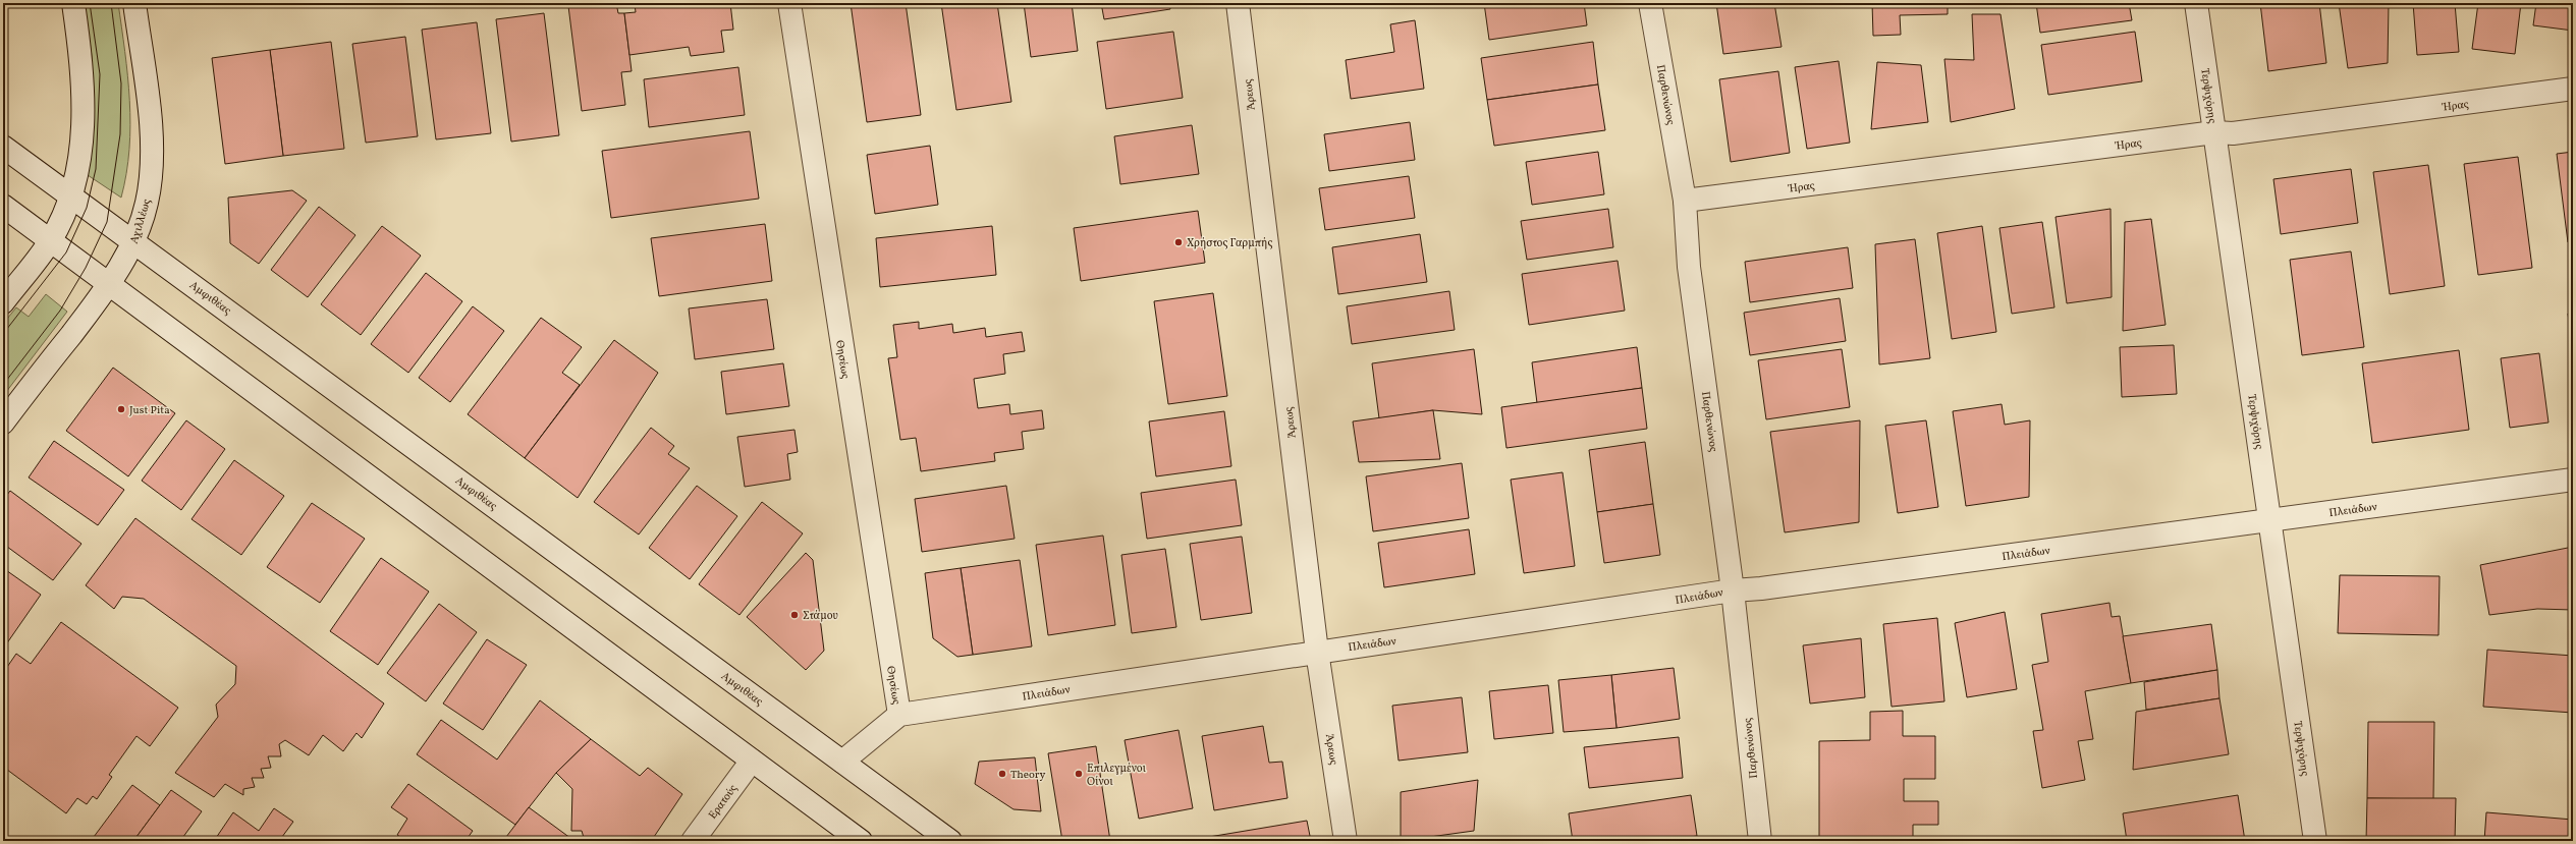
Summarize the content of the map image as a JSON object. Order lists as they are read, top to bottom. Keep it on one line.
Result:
{"streets":{"street":["Άρεως","Παρθενώνος","Τερψιχόρης","Ήρας","Αχιλλέως","Αμφιθέας","Θησέως","Πλειάδων","Ερατούς"]},"crossings":[["Άρεως","Πλειάδων"],["Παρθενώνος","Ήρας"],["Παρθενώνος","Πλειάδων"],["Τερψιχόρης","Ήρας"],["Τερψιχόρης","Πλειάδων"],["Αχιλλέως","Αμφιθέας"],["Θησέως","Πλειάδων"]],"places":["Χρήστος Γαρμπής","Just Pita","Στάμου","Theory","Επιλεγμένοι Οίνοι"]}
